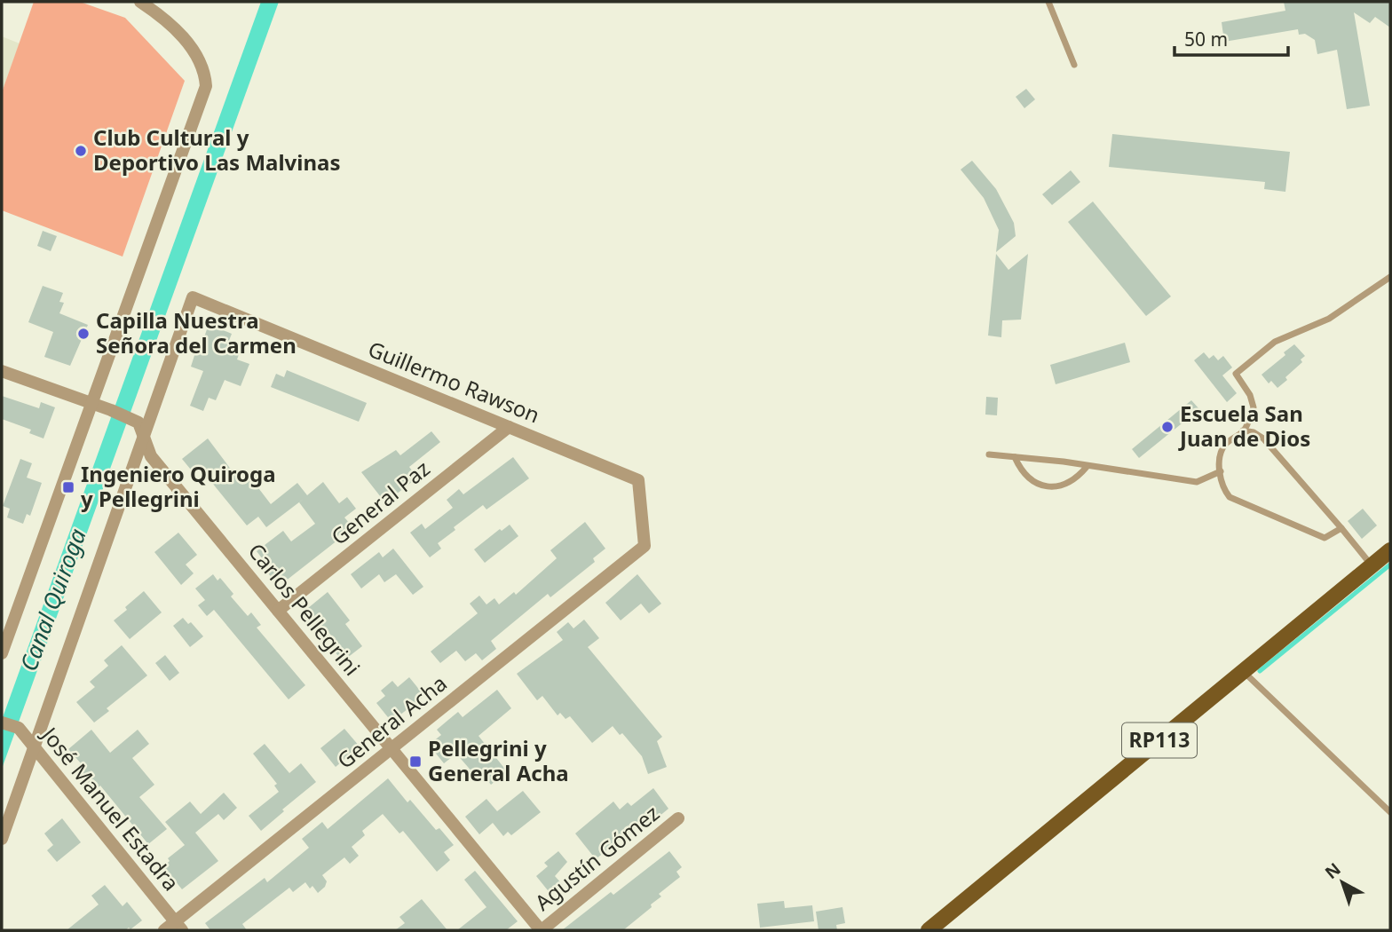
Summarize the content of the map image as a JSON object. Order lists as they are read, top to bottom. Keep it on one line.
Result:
{"streets":{"main road":["RP113"],"street":["Guillermo Rawson","General Paz","Carlos Pellegrini","General Acha","José Manuel Estadra","Agustín Gómez"]},"crossings":[["Guillermo Rawson","General Paz"],["Guillermo Rawson","Carlos Pellegrini"],["Guillermo Rawson","General Acha"],["General Paz","Carlos Pellegrini"],["Carlos Pellegrini","General Acha"],["Carlos Pellegrini","Agustín Gómez"],["General Acha","José Manuel Estadra"]],"water":["Canal Quiroga"],"places":{"other":["Club Cultural y Deportivo Las Malvinas","Capilla Nuestra Señora del Carmen","Escuela San Juan de Dios"],"transit":["Ingeniero Quiroga y Pellegrini","Pellegrini y General Acha"]},"scale_bar":"50 m","north":"top left"}
